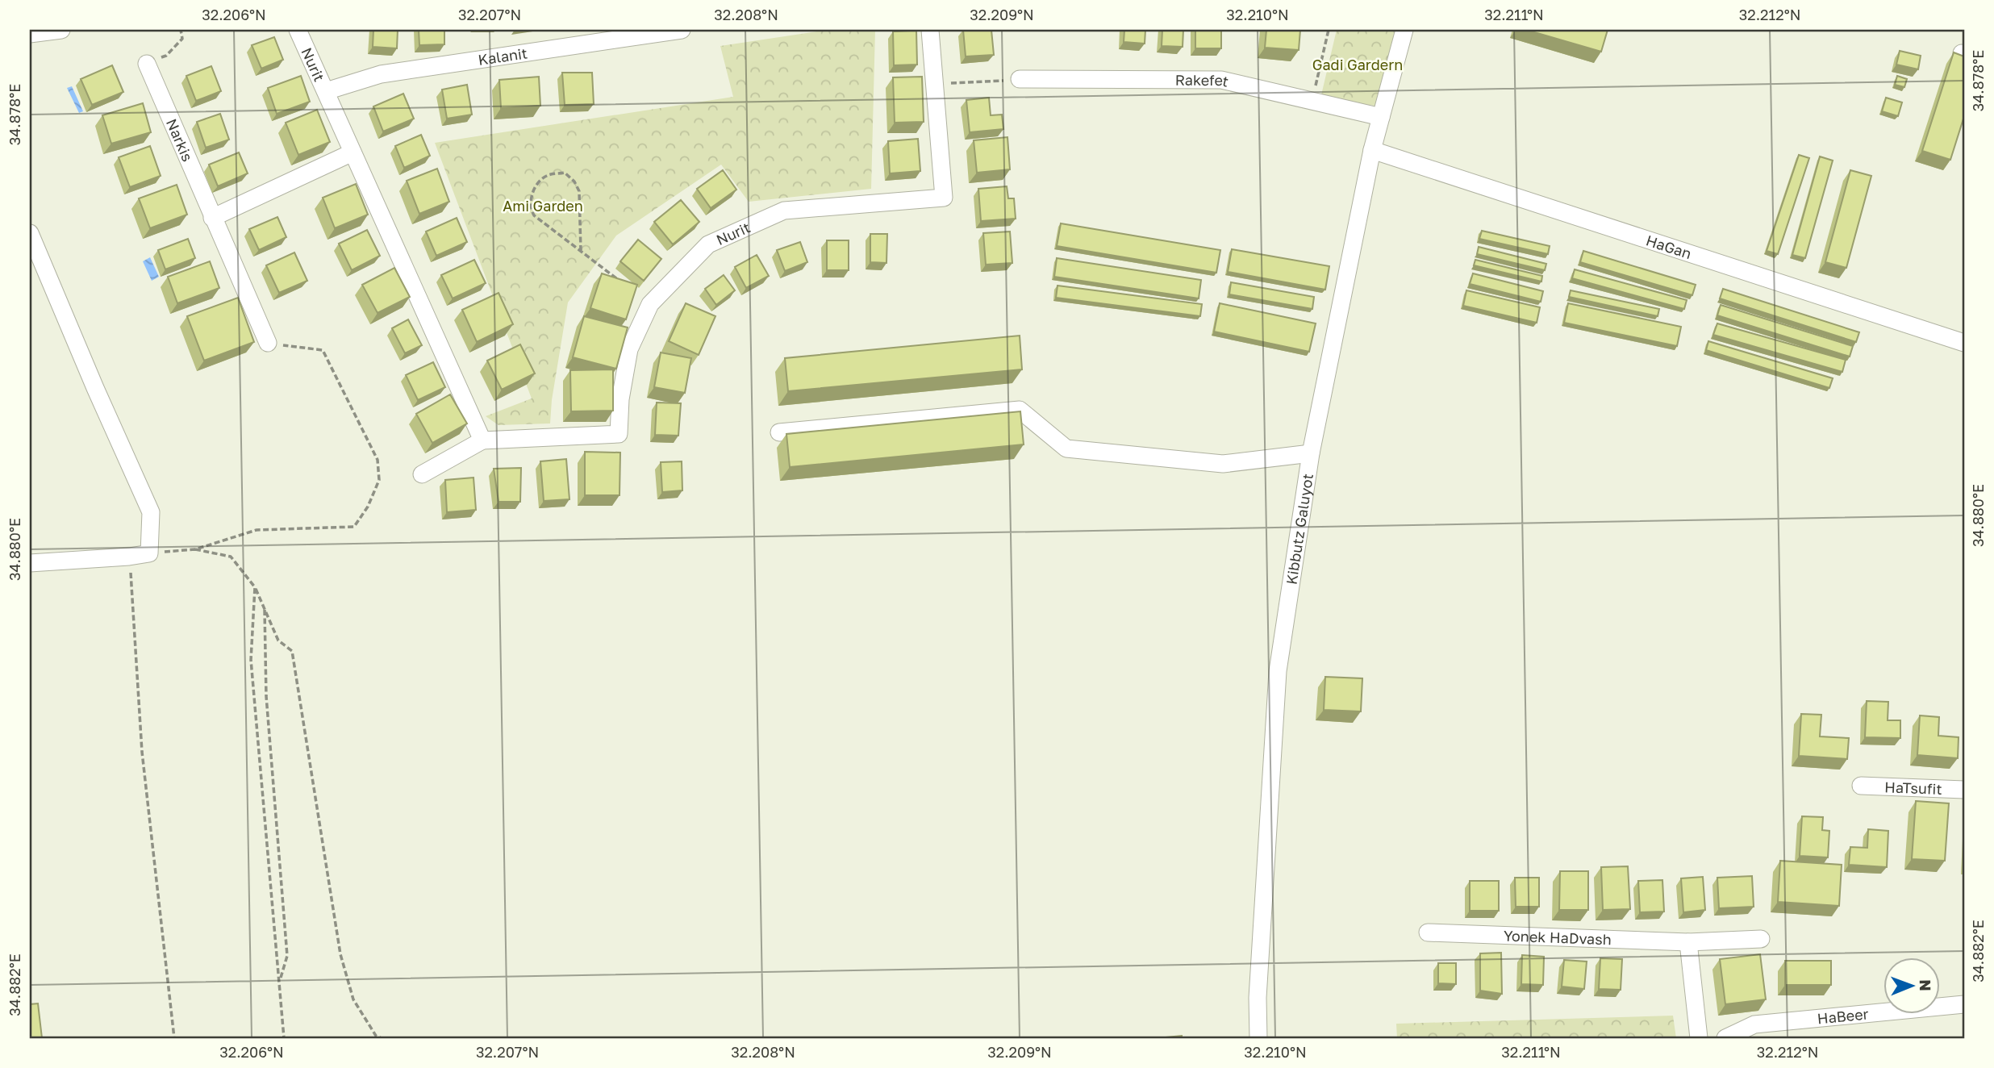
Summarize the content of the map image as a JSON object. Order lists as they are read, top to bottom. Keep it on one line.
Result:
{"streets":{"street":["Kalanit","Nurit","Rakefet","Narkis","HaGan","Kibbutz Galuyot","HaTsufit","Yonek HaDvash","HaBeer"]},"crossings":[["Kalanit","Nurit"],["Rakefet","Kibbutz Galuyot"],["HaGan","Kibbutz Galuyot"]],"parks":["Gadi Gardern","Ami Garden"],"north":"right","coordinates":["32.206°N","32.207°N","32.208°N","32.209°N","32.210°N","32.211°N","32.212°N","34.878°E","34.880°E","34.882°E"]}
